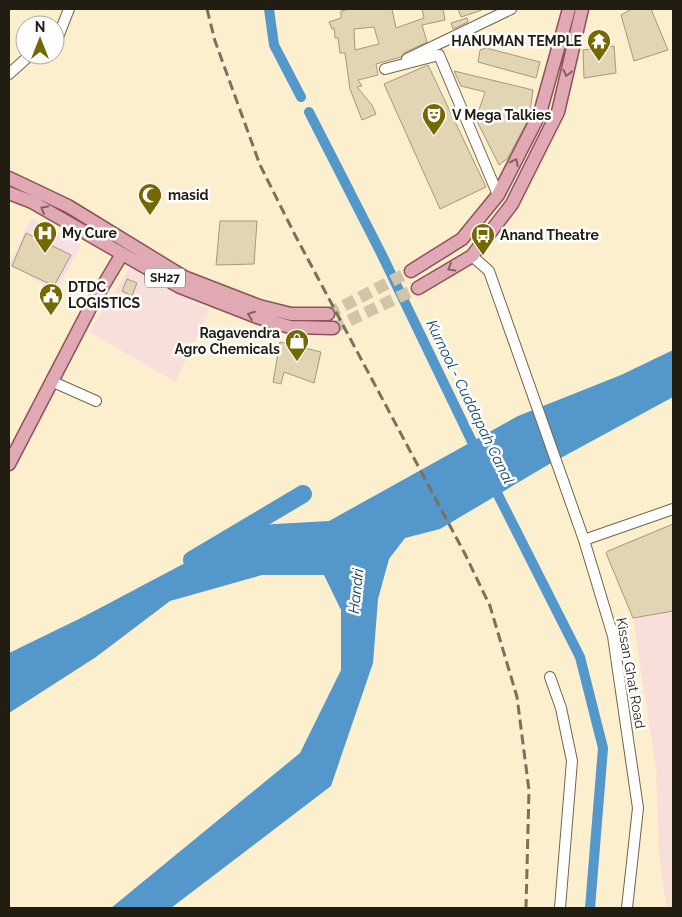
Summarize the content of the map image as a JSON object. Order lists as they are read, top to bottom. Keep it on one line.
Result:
{"streets":{"main road":["SH27"],"street":["Kissan Ghat Road"]},"water":["Kurnool - Cuddapah Canal","Handri"],"places":{"temple":["HANUMAN TEMPLE"],"theatre":["V Mega Talkies"],"mosque":["masid"],"hospital":["My Cure"],"bus stop":["Anand Theatre"],"public building":["DTDC LOGISTICS"],"shop":["Ragavendra Agro Chemicals"]},"north":"top"}
